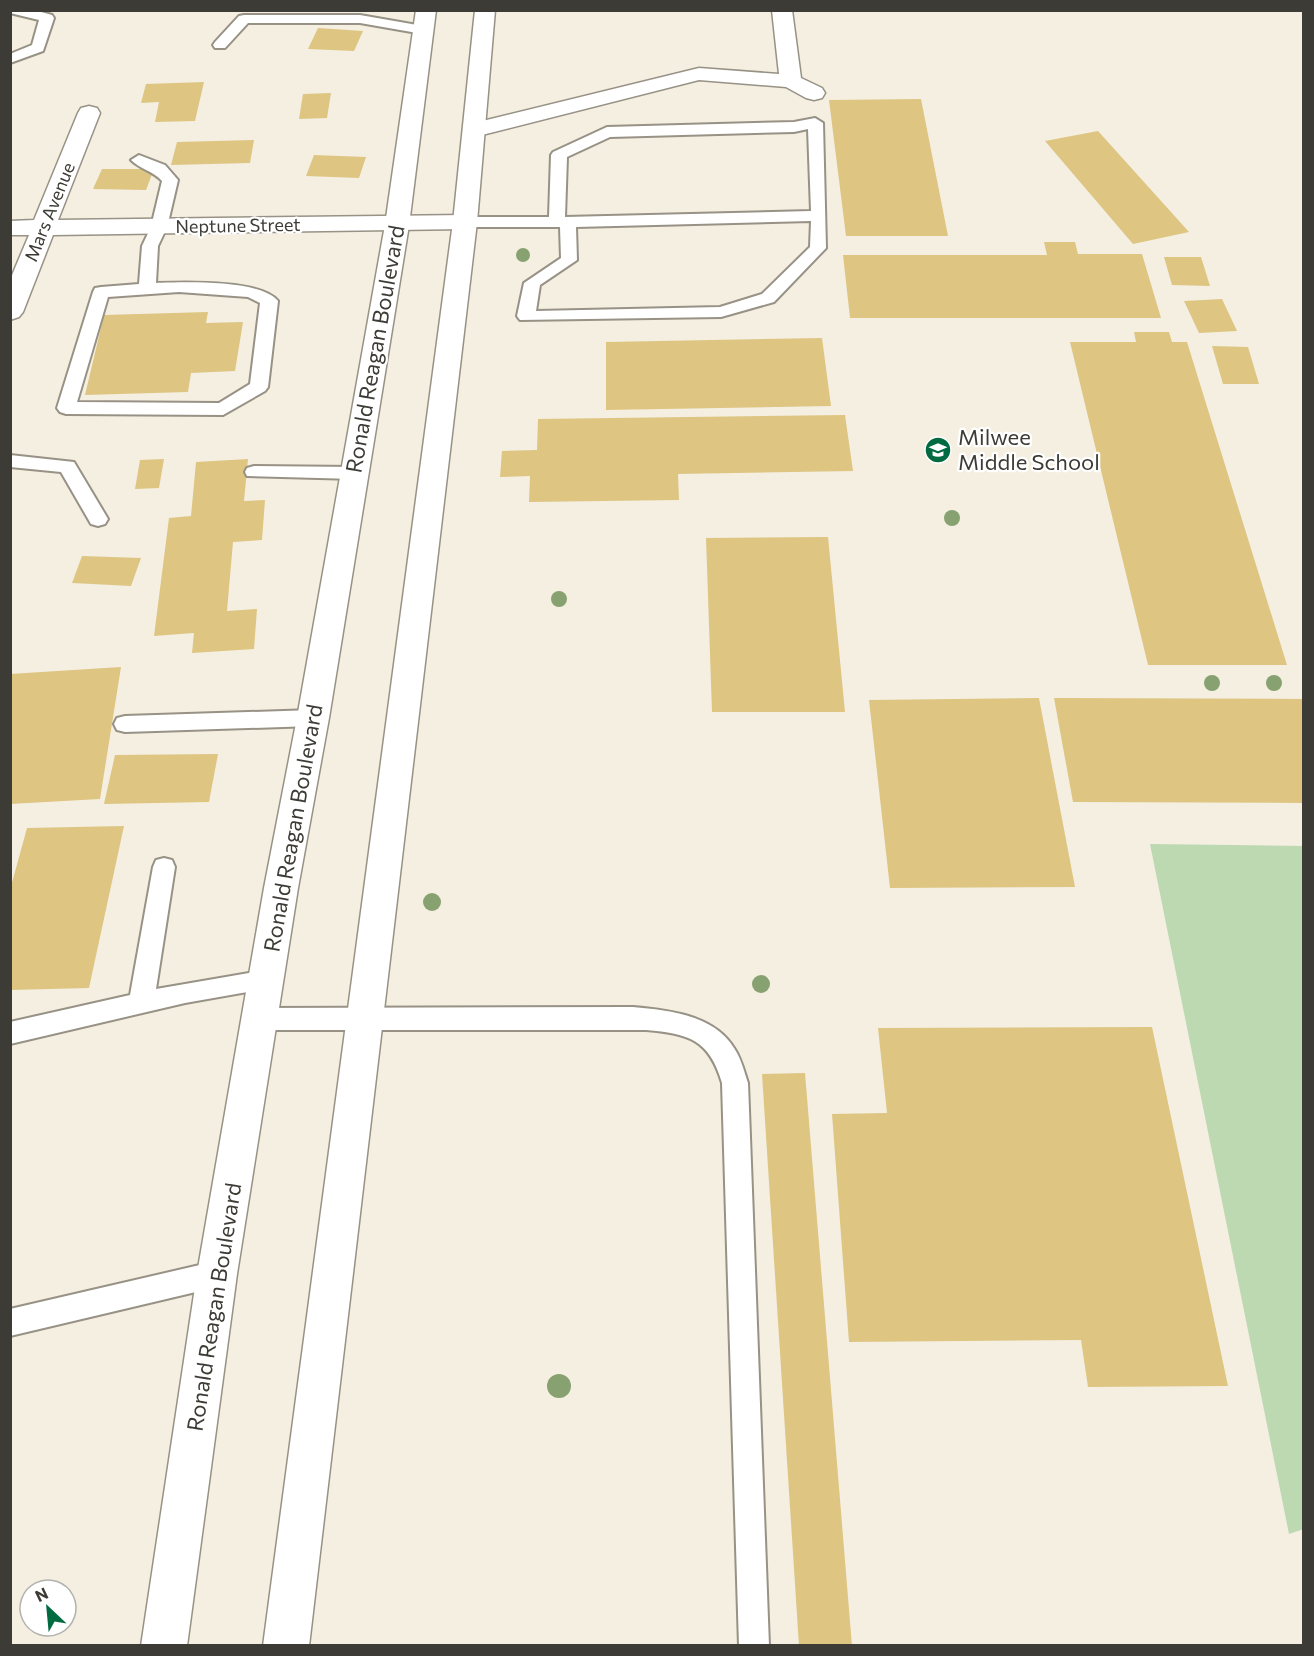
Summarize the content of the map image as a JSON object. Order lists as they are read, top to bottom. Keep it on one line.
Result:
{"streets":{"main road":["Mars Avenue","Neptune Street","Ronald Reagan Boulevard"]},"crossings":[["Mars Avenue","Neptune Street"],["Neptune Street","Ronald Reagan Boulevard"]],"places":{"school or university":["Milwee Middle School"]},"north":"top left"}
